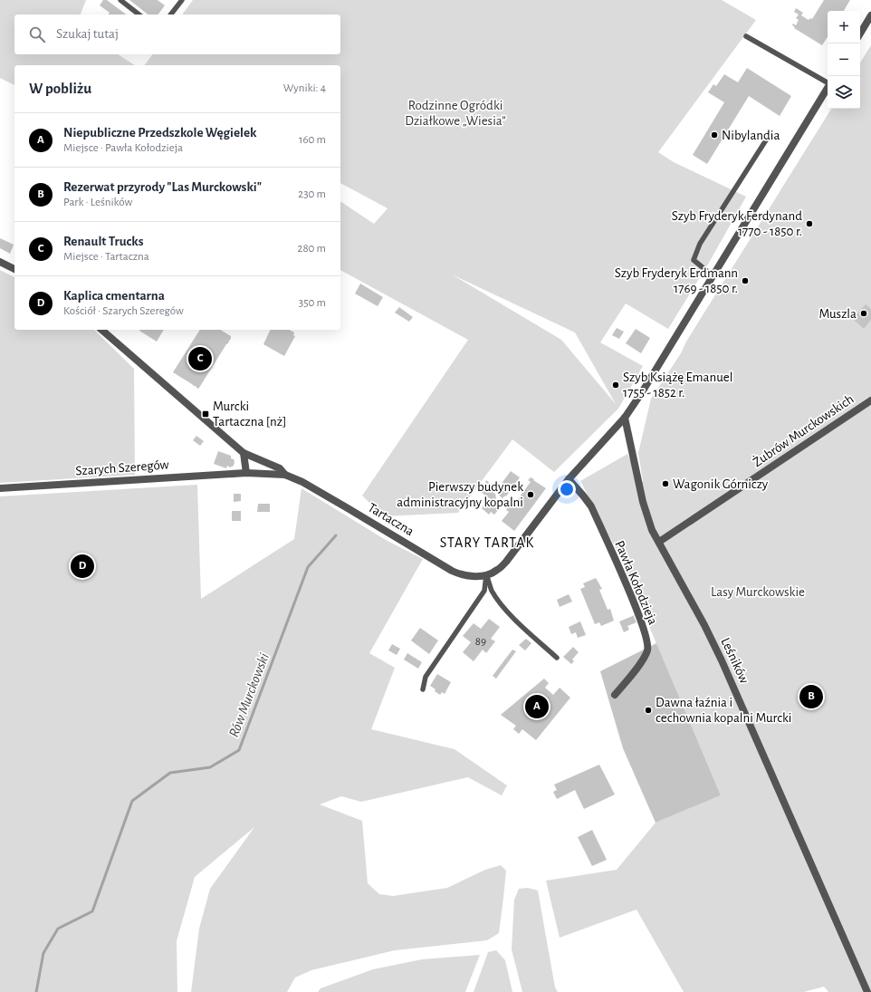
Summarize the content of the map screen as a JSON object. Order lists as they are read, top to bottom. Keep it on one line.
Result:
{"streets":{"street":["Żubrów Murckowskich","Szarych Szeregów","Tartaczna","Pawła Kołodzieja","Leśników"]},"crossings":[["Żubrów Murckowskich","Leśników"],["Szarych Szeregów","Tartaczna"]],"districts":["STARY TARTAK"],"water":["Rów Murckowski"],"parks":["Rodzinne Ogródki Działkowe „Wiesia”","Lasy Murckowskie"],"places":{"other":["Nibylandia","Szyb Fryderyk Ferdynand 1770 - 1850 r.","Szyb Fryderyk Erdmann 1769 - 1850 r.","Muszla","Szyb Książę Emanuel 1755 - 1852 r.","Wagonik Górniczy","Pierwszy budynek administracyjny kopalni","Dawna łaźnia i cechownia kopalni Murcki"],"transit":["Murcki Tartaczna [nż]"]},"house_numbers":["89"],"page":{"map_buttons":["+","−"],"search":"Szukaj tutaj","heading":["W pobliżu","Wyniki: 4"],"list":[{"mark":"A","name":"Niepubliczne Przedszkole Węgielek","note":"Miejsce · Pawła Kołodzieja","value":"160 m"},{"mark":"B","name":"Rezerwat przyrody \"Las Murckowski\"","note":"Park · Leśników","value":"230 m"},{"mark":"C","name":"Renault Trucks","note":"Miejsce · Tartaczna","value":"280 m"},{"mark":"D","name":"Kaplica cmentarna","note":"Kościół · Szarych Szeregów","value":"350 m"}],"pins":["C","D","B","A"]}}
